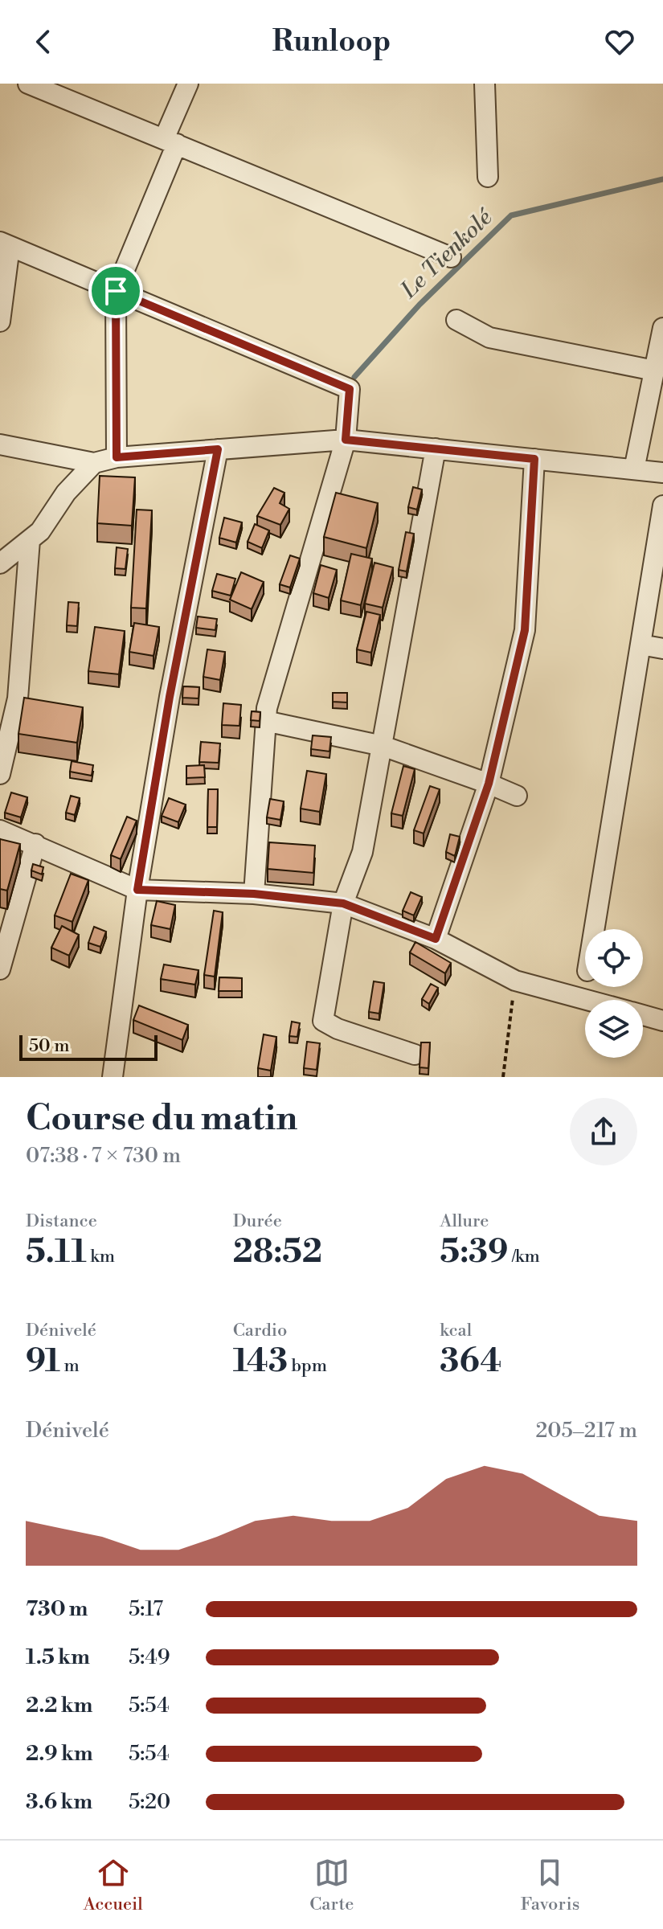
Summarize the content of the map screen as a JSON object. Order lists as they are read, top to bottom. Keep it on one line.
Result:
{"water":["Le Tienkolé"],"scale_bar":"50 m","page":{"header":"Runloop","scale":"50 m","heading":["Course du matin","07:38 · 7 × 730 m"],"stats":[["Distance","5.11 km"],["Durée","28:52"],["Allure","5:39 /km"],["Dénivelé","91 m"],["Cardio","143 bpm"],["kcal","364"]],"chart":["Dénivelé","205–217 m"],"list":[{"name":"730 m","note":"5:17"},{"name":"1.5 km","note":"5:49"},{"name":"2.2 km","note":"5:54"},{"name":"2.9 km","note":"5:54"},{"name":"3.6 km","note":"5:20"}],"tabs":["Accueil","Carte","Favoris"]}}
